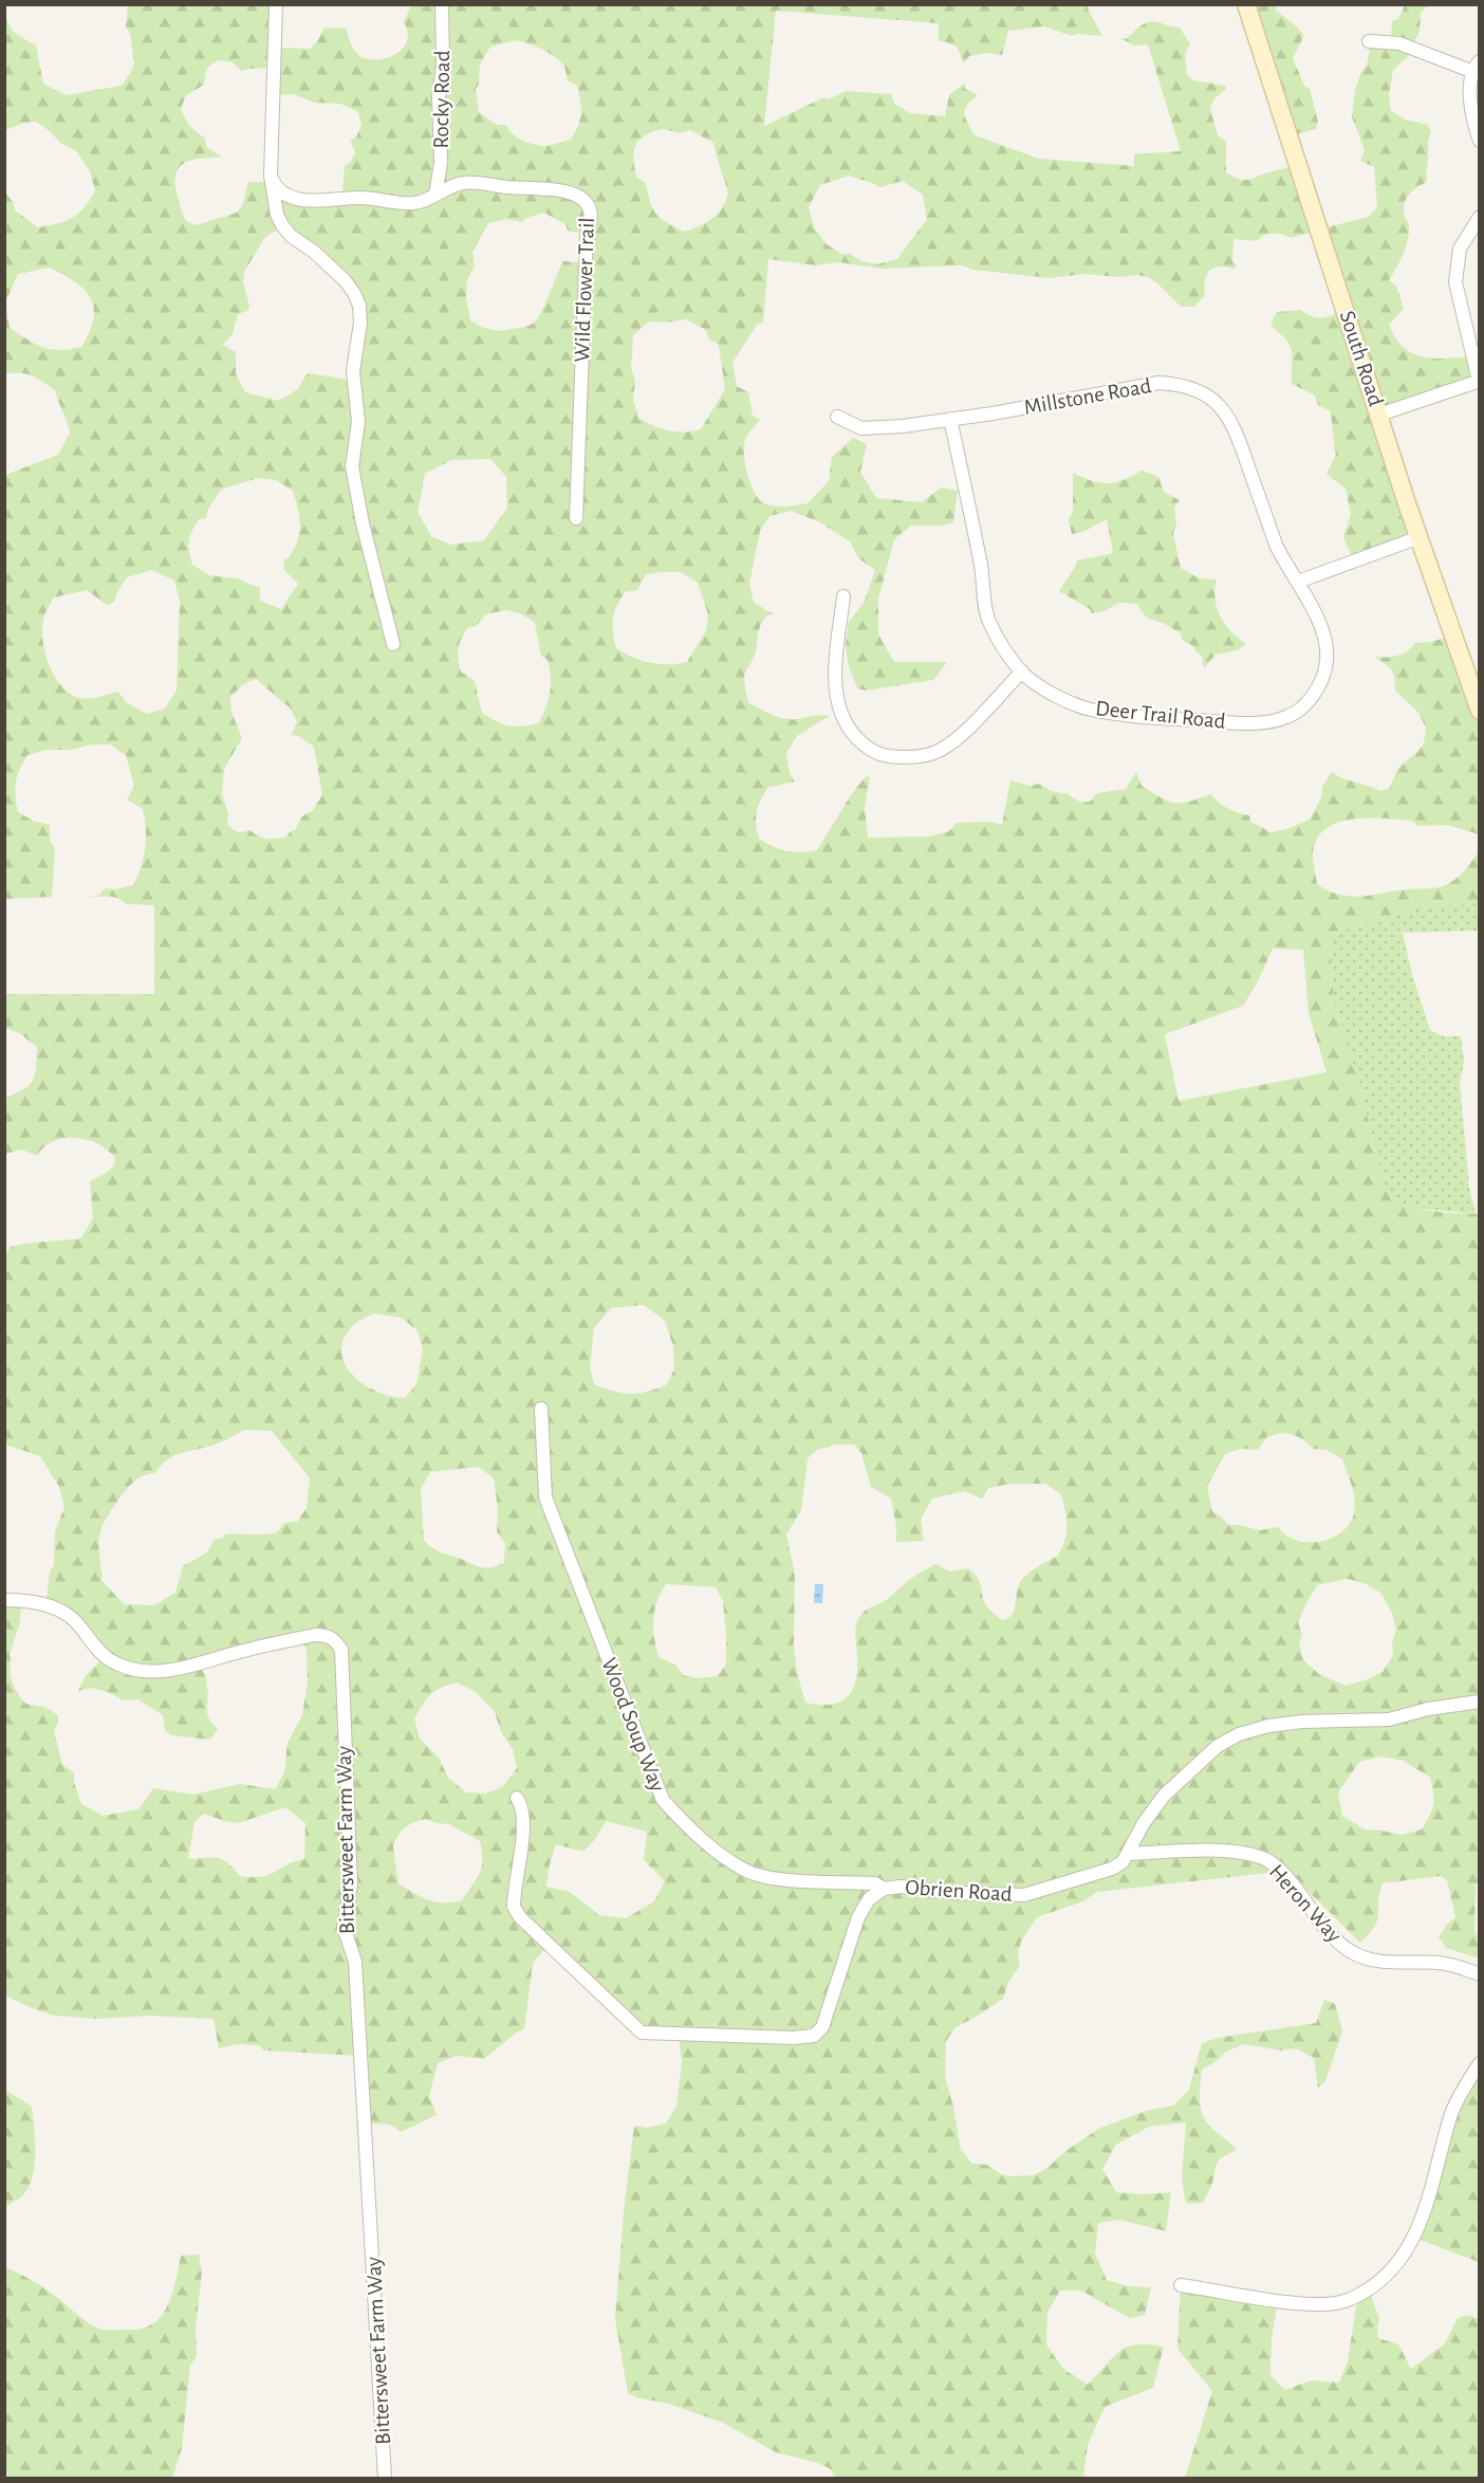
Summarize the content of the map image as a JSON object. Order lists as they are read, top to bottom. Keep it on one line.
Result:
{"streets":{"street":["Rocky Road","Wild Flower Trail","South Road","Millstone Road","Deer Trail Road","Wood Soup Way","Bittersweet Farm Way","Obrien Road","Heron Way"]},"crossings":[["Rocky Road","Wild Flower Trail"],["Millstone Road","Deer Trail Road"],["Wood Soup Way","Obrien Road"],["Obrien Road","Heron Way"]]}
